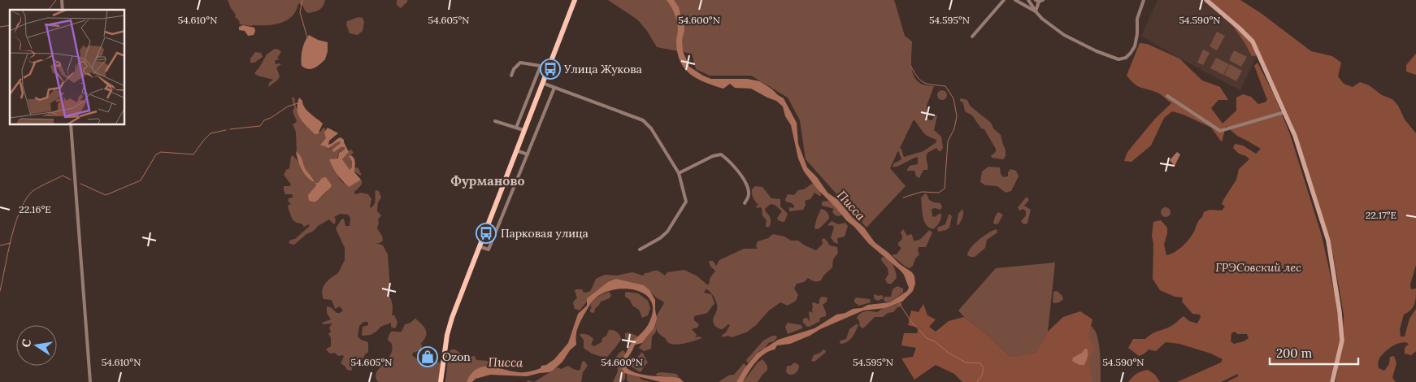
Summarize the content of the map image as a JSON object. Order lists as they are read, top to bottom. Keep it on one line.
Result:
{"districts":["Фурманово"],"water":["Писса"],"parks":["ГРЭСовский лес"],"places":{"bus stop":["Улица Жукова","Парковая улица"],"shop":["Ozon"]},"scale_bar":"200 m","north":"left","coordinates":["54.610°N","54.605°N","54.600°N","54.595°N","54.590°N","22.16°E","22.17°E"]}
